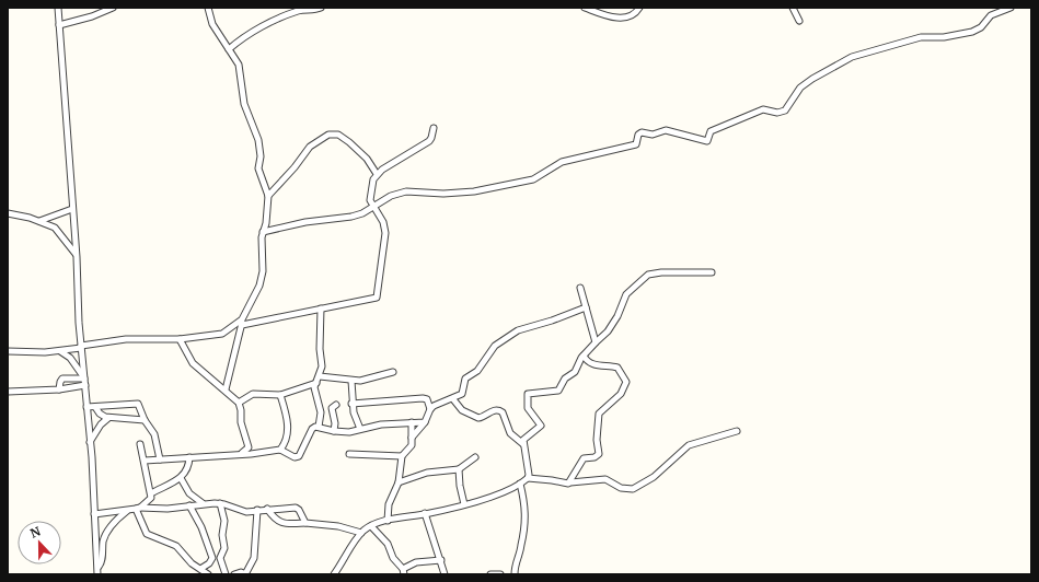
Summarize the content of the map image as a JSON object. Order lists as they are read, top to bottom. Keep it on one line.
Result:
{"north":"top"}
